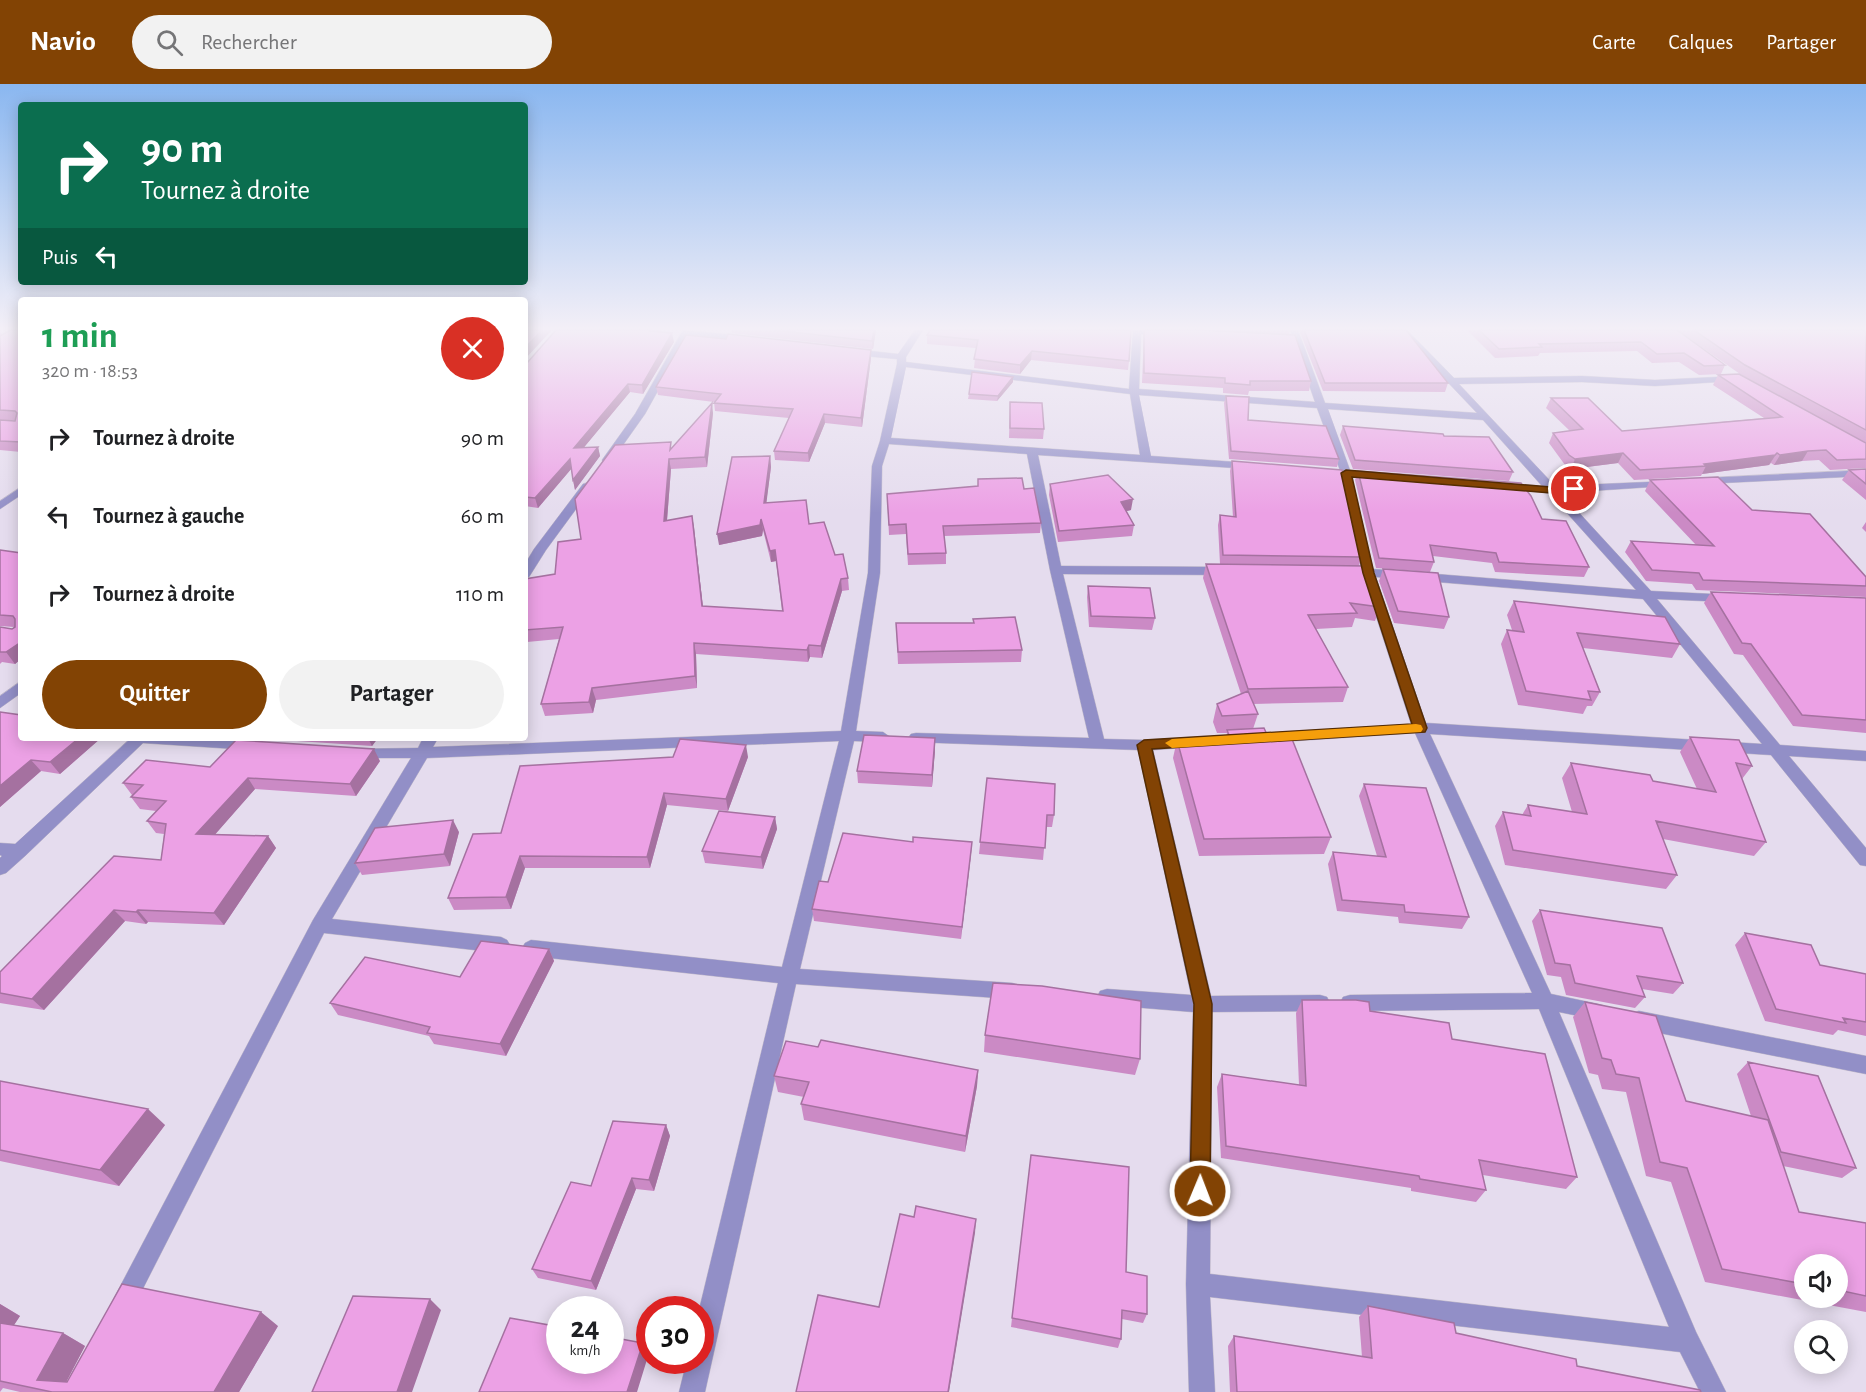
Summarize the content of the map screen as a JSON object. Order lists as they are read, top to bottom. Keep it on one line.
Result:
{"page":{"header":"Navio","search":"Rechercher","nav":["Carte","Calques","Partager"],"turn":["90 m","Tournez à droite"],"then":"Puis","heading":["1 min","320 m · 18:53"],"list":[{"name":"Tournez à droite","value":"90 m"},{"name":"Tournez à gauche","value":"60 m"},{"name":"Tournez à droite","value":"110 m"}],"buttons":["Quitter","Partager"],"speed":"24 km/h","limit":"30"}}
